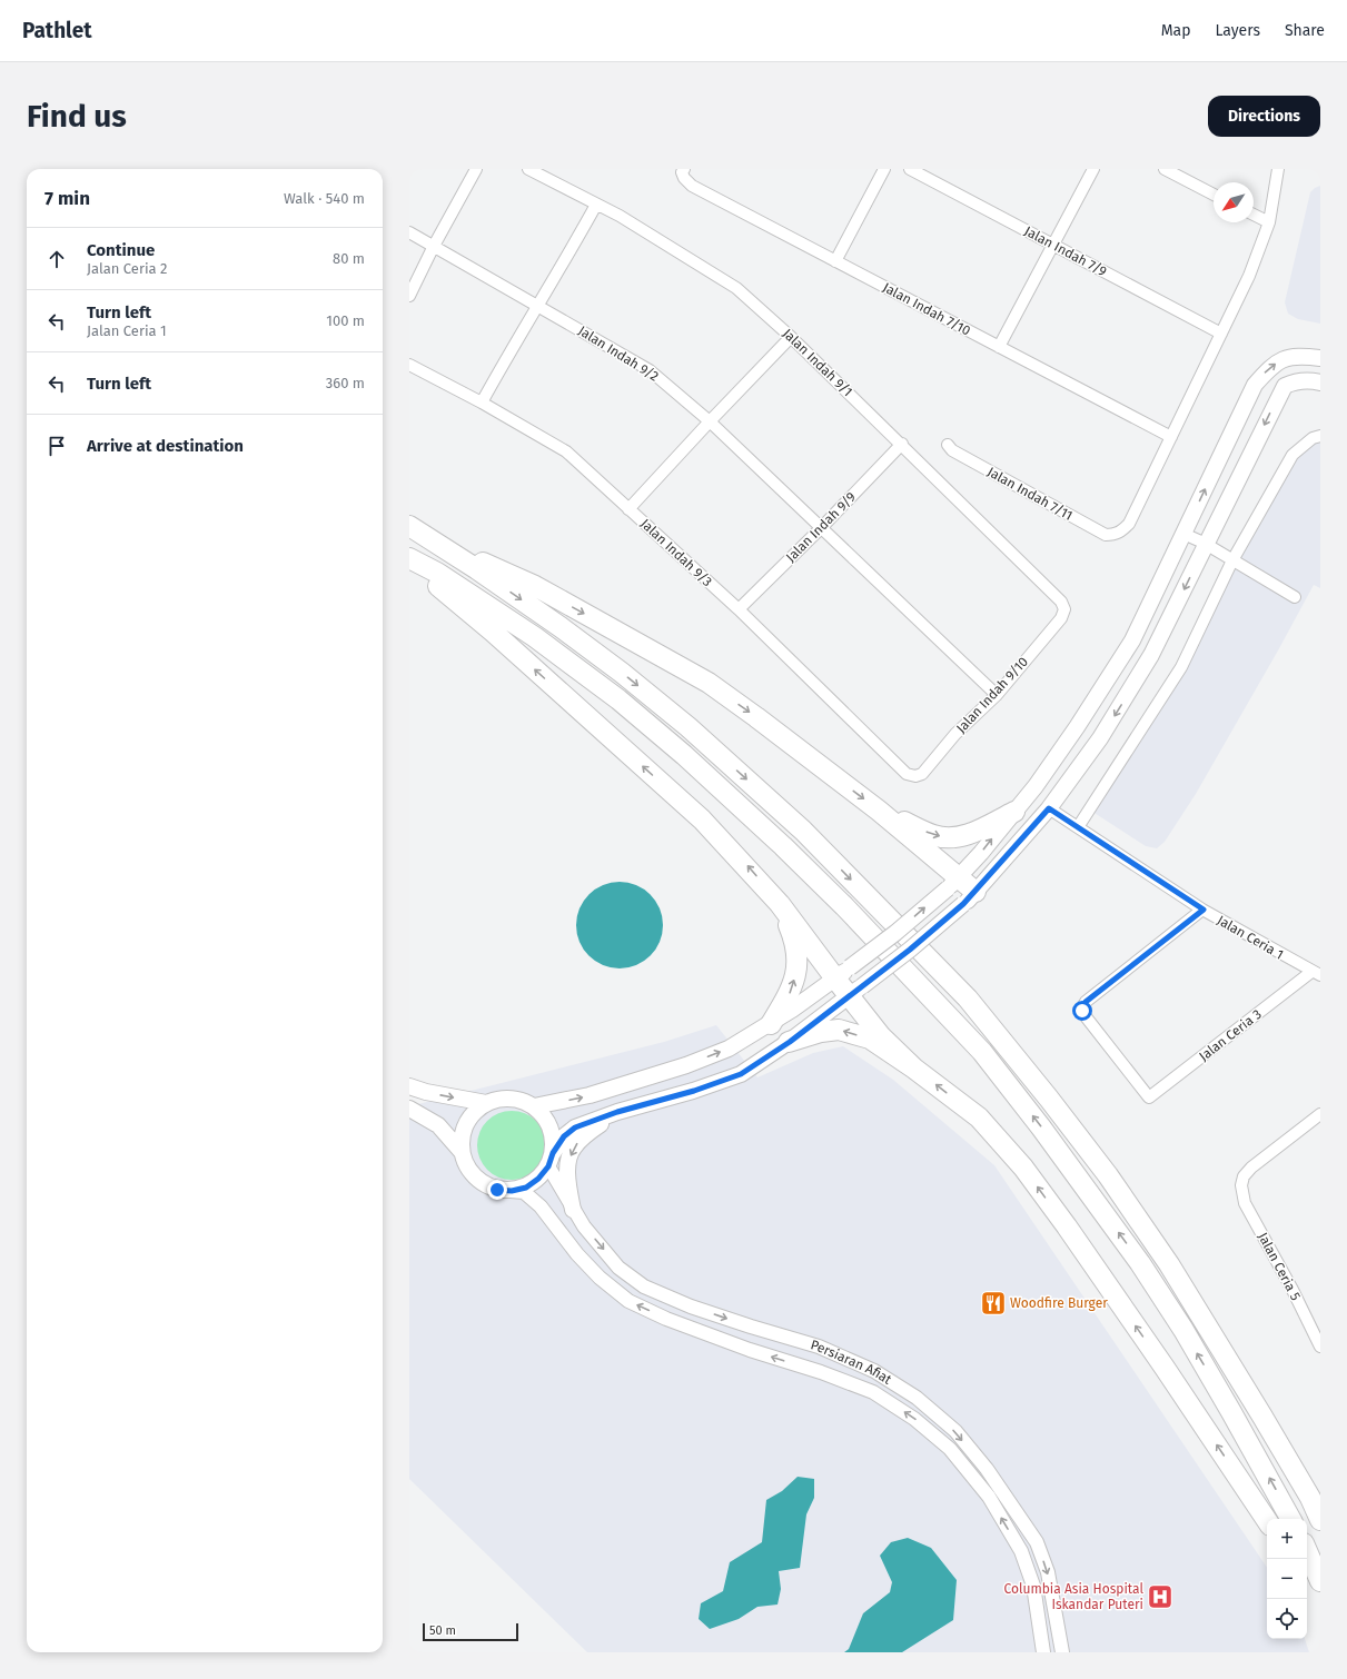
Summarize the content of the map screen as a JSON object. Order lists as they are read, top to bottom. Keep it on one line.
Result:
{"streets":{"street":["Jalan Indah 7/9","Jalan Indah 7/10","Jalan Indah 9/2","Jalan Indah 9/1","Jalan Indah 7/11","Jalan Indah 9/9","Jalan Indah 9/3","Jalan Indah 9/10","Jalan Ceria 1","Jalan Ceria 3","Jalan Ceria 5","Persiaran Afiat"]},"crossings":[["Jalan Indah 7/10","Jalan Indah 7/11"],["Jalan Indah 9/2","Jalan Indah 9/9"],["Jalan Indah 9/2","Jalan Indah 9/10"],["Jalan Indah 9/1","Jalan Indah 9/9"],["Jalan Indah 9/1","Jalan Indah 9/10"],["Jalan Indah 9/9","Jalan Indah 9/3"],["Jalan Indah 9/3","Jalan Indah 9/10"],["Jalan Ceria 1","Jalan Ceria 3"]],"places":{"restaurant":["Woodfire Burger"],"hospital":["Columbia Asia Hospital Iskandar Puteri"]},"scale_bar":"50 m","north":"bottom left","page":{"header":"Pathlet","nav":["Map","Layers","Share"],"buttons":"Directions","title":"Find us","heading":["7 min","Walk · 540 m"],"list":[["Continue","Jalan Ceria 2","80 m"],["Turn left","Jalan Ceria 1","100 m"],["Turn left","360 m"],"Arrive at destination"],"map_buttons":["+","−"],"scale":"50 m"}}
